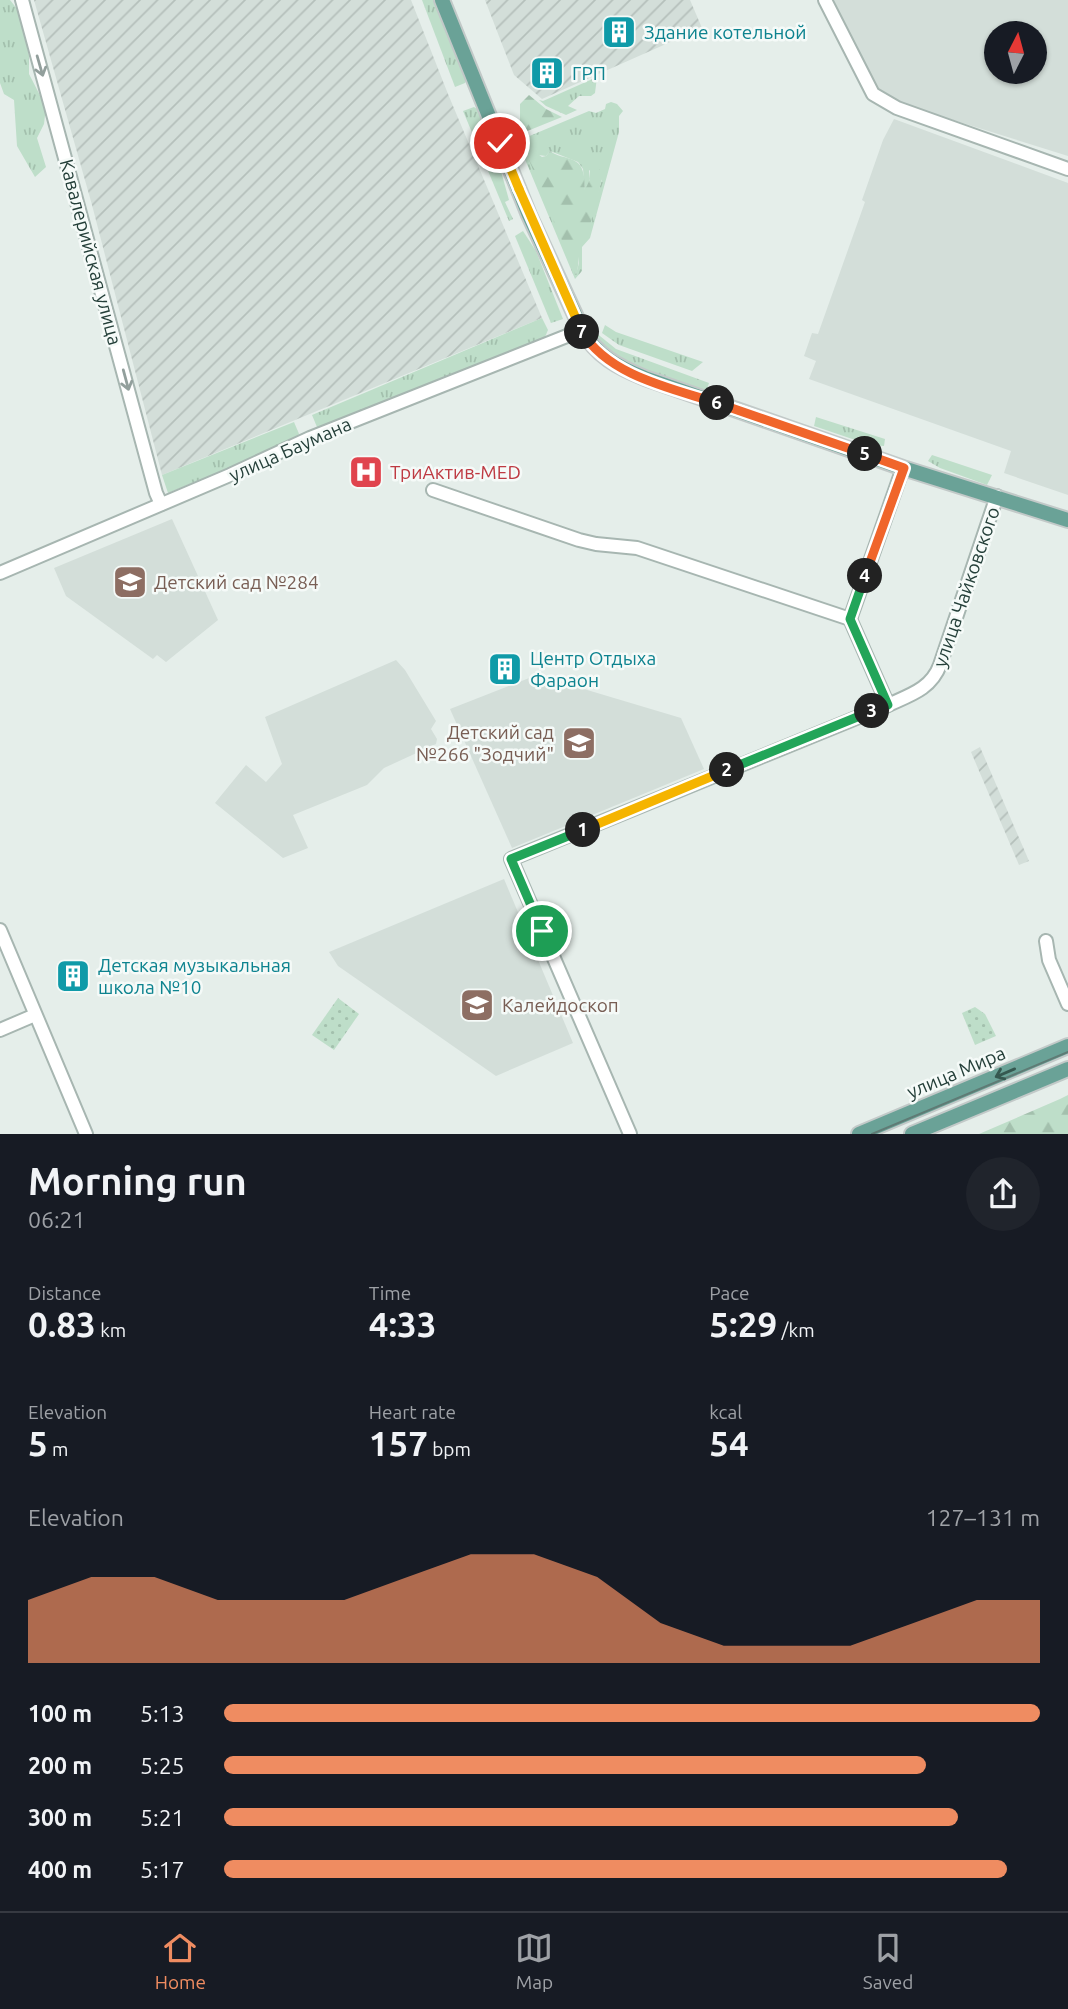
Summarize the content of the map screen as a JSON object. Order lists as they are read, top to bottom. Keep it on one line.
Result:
{"streets":{"main road":["улица Мира"],"street":["Кавалерийская улица","улица Баумана","улица Чайковского"]},"crossings":[["Кавалерийская улица","улица Баумана"]],"one_way":["Кавалерийская улица"],"places":{"building":["Здание котельной","ГРП","Центр Отдыха Фараон","Детская музыкальная школа №10"],"hospital":["ТриАктив-MED"],"school or university":["Детский сад №284","Детский сад №266 \"Зодчий\"","Калейдоскоп"]},"north":"top","page":{"pins":["7","6","5","4","3","2","1"],"heading":["Morning run","06:21"],"stats":[["Distance","0.83 km"],["Time","4:33"],["Pace","5:29 /km"],["Elevation","5 m"],["Heart rate","157 bpm"],["kcal","54"]],"chart":["Elevation","127–131 m"],"list":[{"name":"100 m","note":"5:13"},{"name":"200 m","note":"5:25"},{"name":"300 m","note":"5:21"},{"name":"400 m","note":"5:17"}],"tabs":["Home","Map","Saved"]}}
